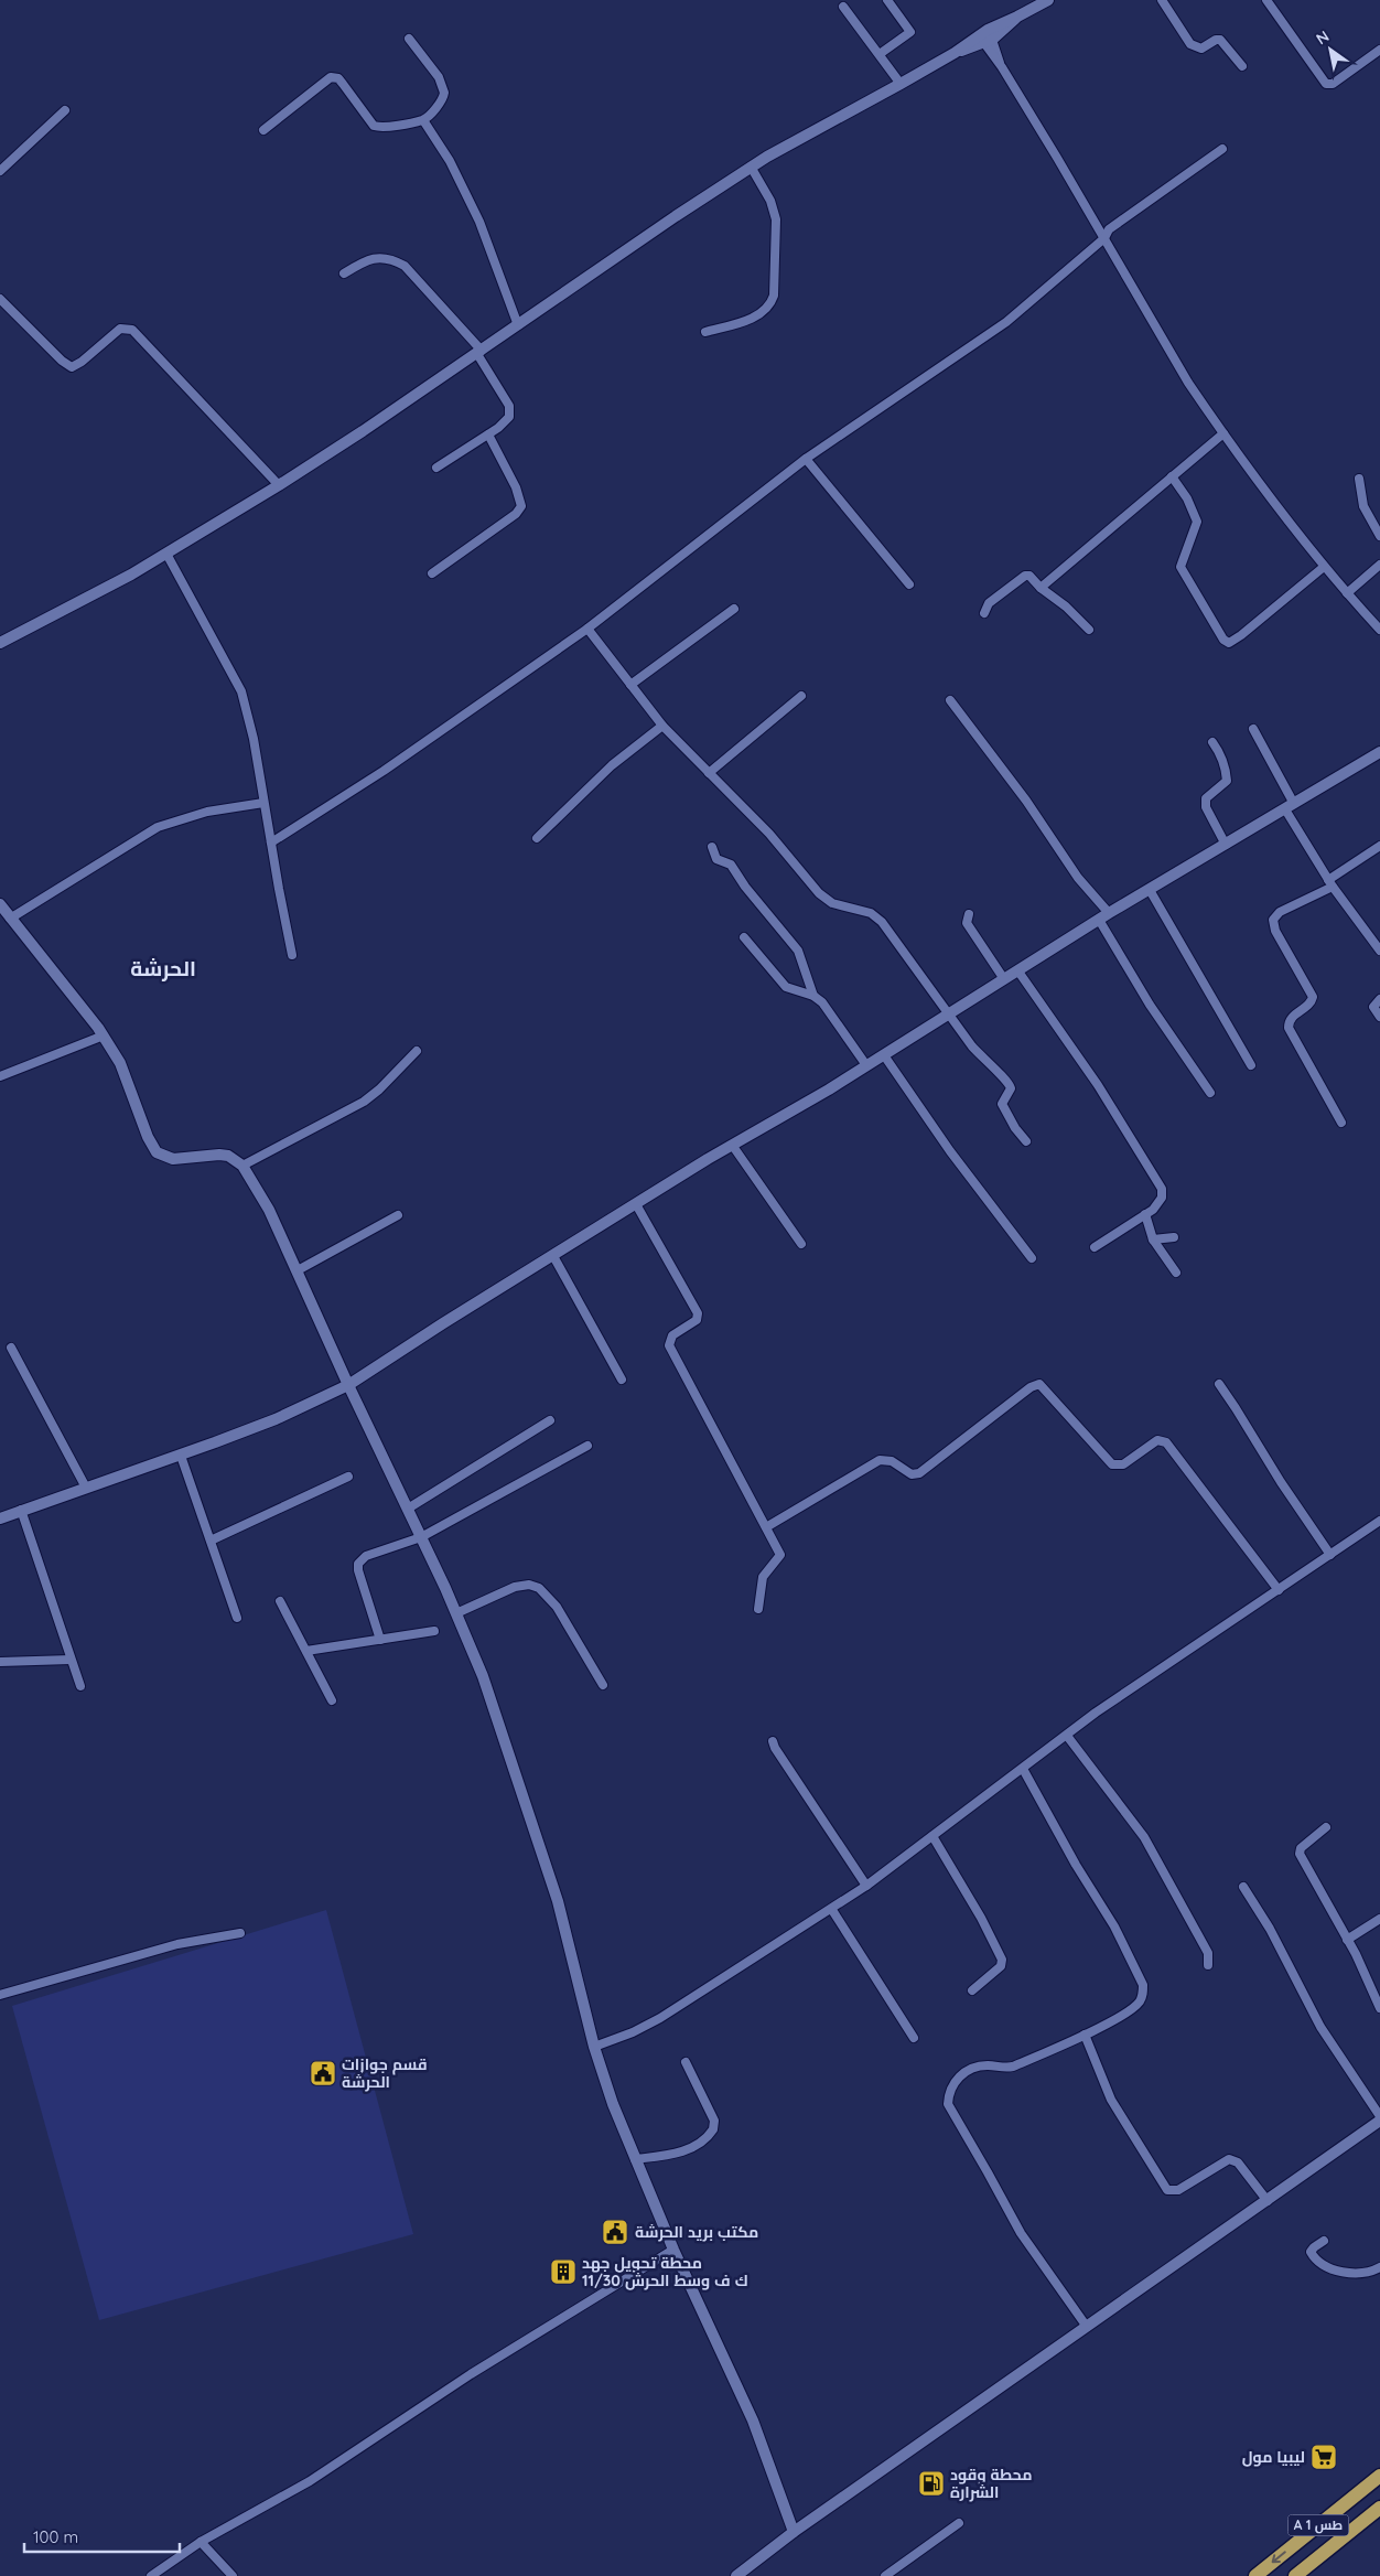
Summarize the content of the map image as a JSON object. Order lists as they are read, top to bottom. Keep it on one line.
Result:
{"streets":{"highway":["A 1 طس"]},"districts":["الحرشة"],"places":{"public building":["قسم جوازات الحرشة","مكتب بريد الحرشة"],"building":["محطة تحويل جهد 11/30 ك ف وسط الحرش"],"supermarket":["ليبيا مول"],"fuel station":["محطة وقود الشرارة"]},"scale_bar":"100 m","north":"top left"}
